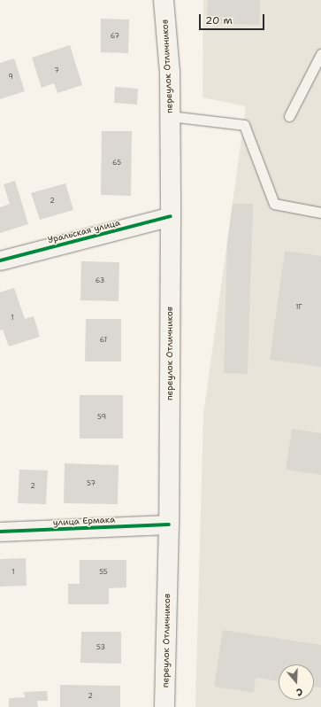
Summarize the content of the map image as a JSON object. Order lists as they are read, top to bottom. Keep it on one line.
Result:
{"streets":{"main road":["переулок Отличников"],"street":["Уральская улица","улица Ермака"]},"crossings":[["переулок Отличников","Уральская улица"],["переулок Отличников","улица Ермака"]],"house_numbers":["67","7","9","65","2","63","1Г","1","61","59","57","2","1","55","53","2"],"scale_bar":"20 m","north":"bottom"}
